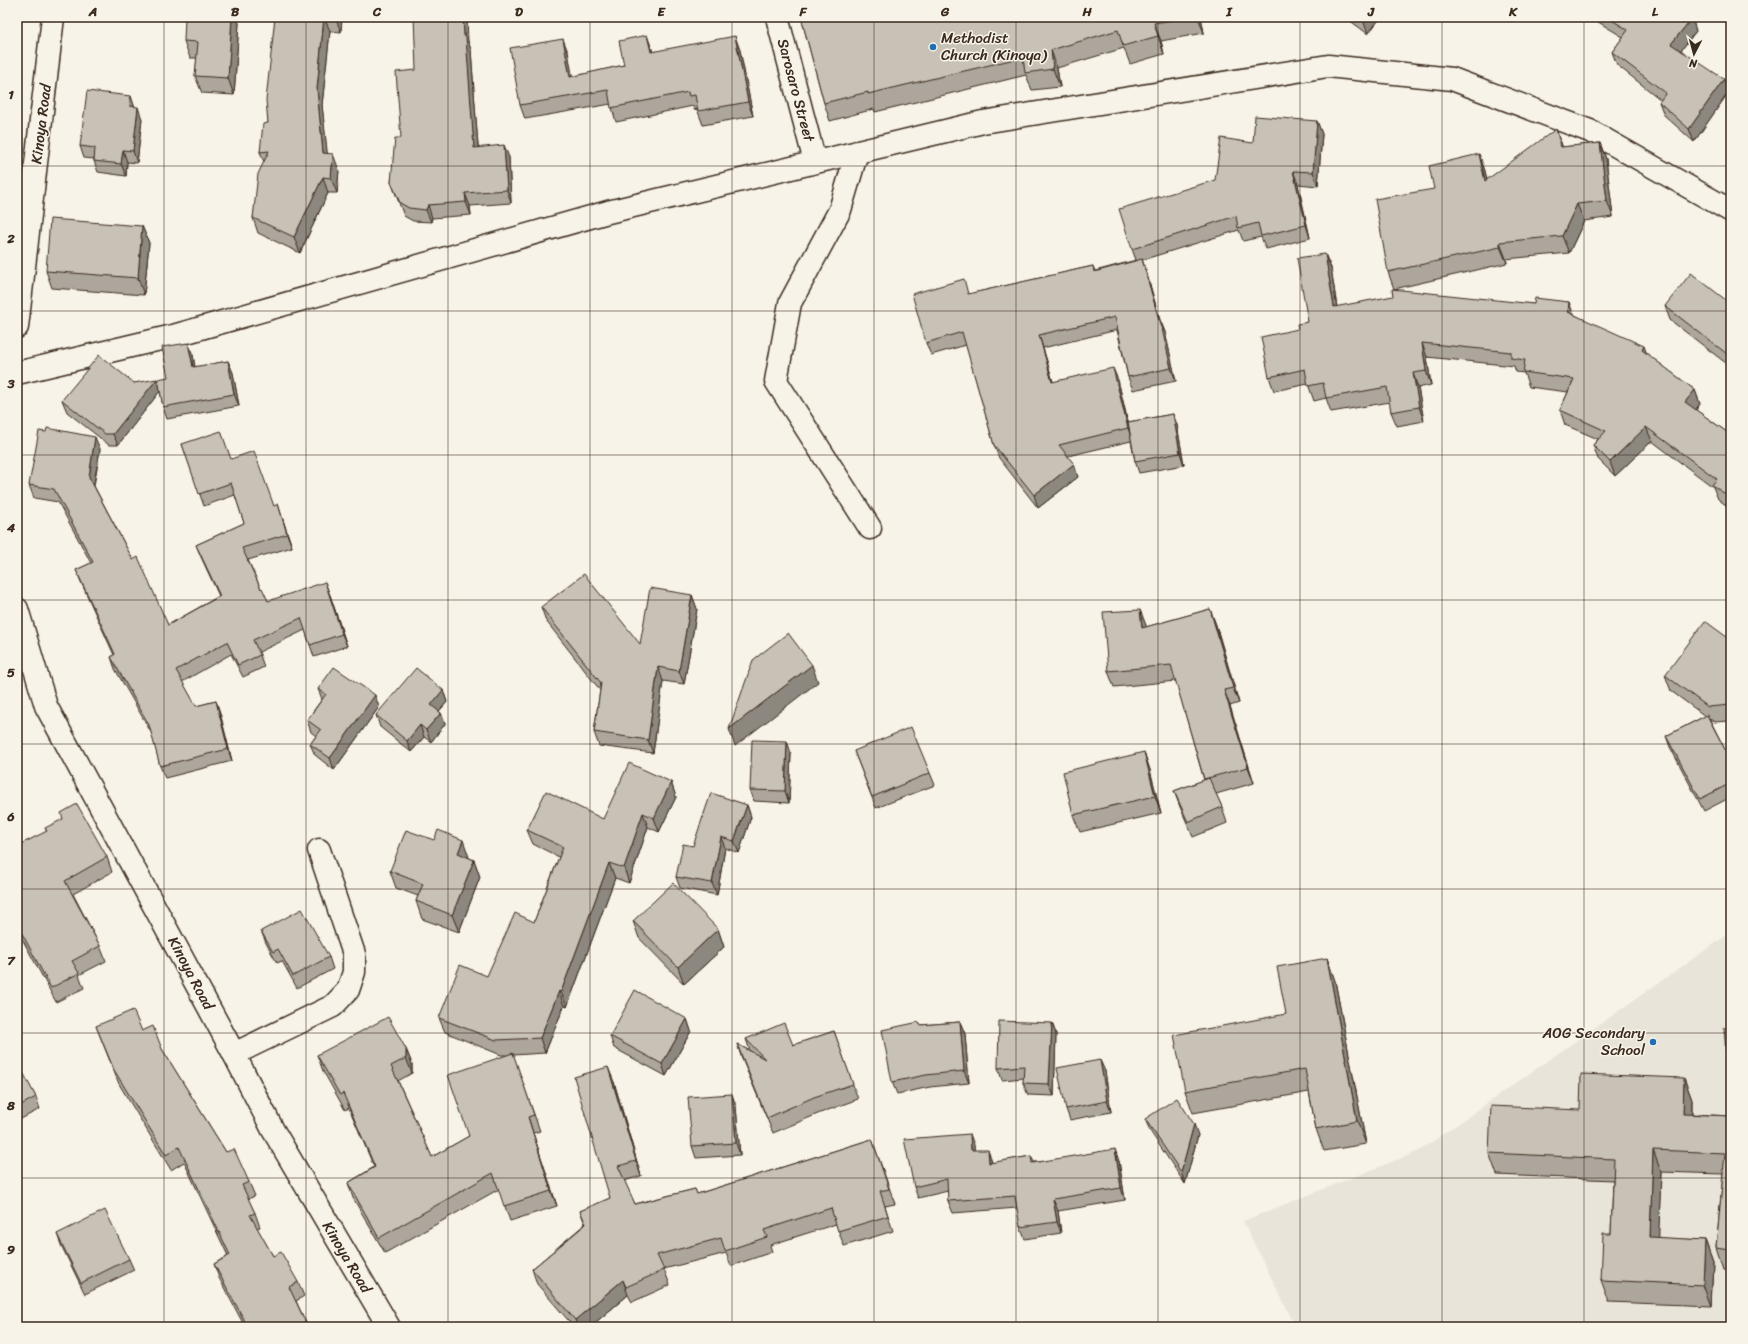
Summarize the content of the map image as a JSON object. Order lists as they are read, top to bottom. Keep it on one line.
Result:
{"streets":{"street":["Sarosaro Street","Kinoya Road"]},"places":["Methodist Church (Kinoya)","AOG Secondary School"],"north":"bottom","grid":{"columns":["A","B","C","D","E","F","G","H","I","J","K","L"],"rows":["1","2","3","4","5","6","7","8","9"]}}
